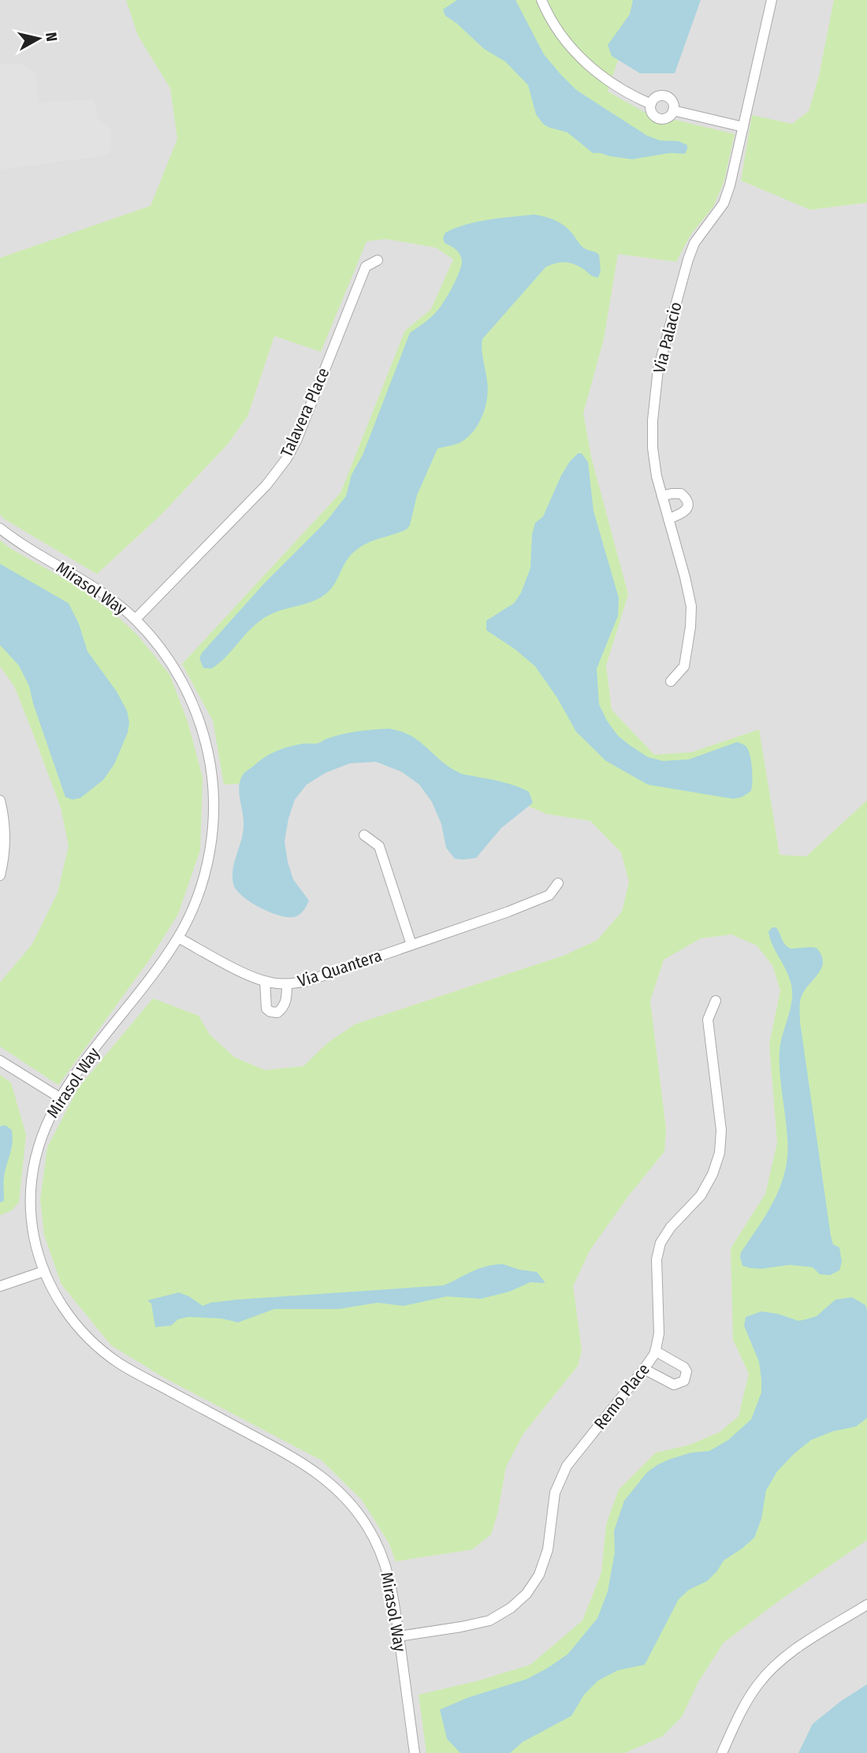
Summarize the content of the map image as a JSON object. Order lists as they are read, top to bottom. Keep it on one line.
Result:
{"streets":{"street":["Via Palacio","Talavera Place","Mirasol Way","Via Quantera","Remo Place"]},"crossings":[["Talavera Place","Mirasol Way"],["Mirasol Way","Via Quantera"],["Mirasol Way","Remo Place"]],"north":"right"}
